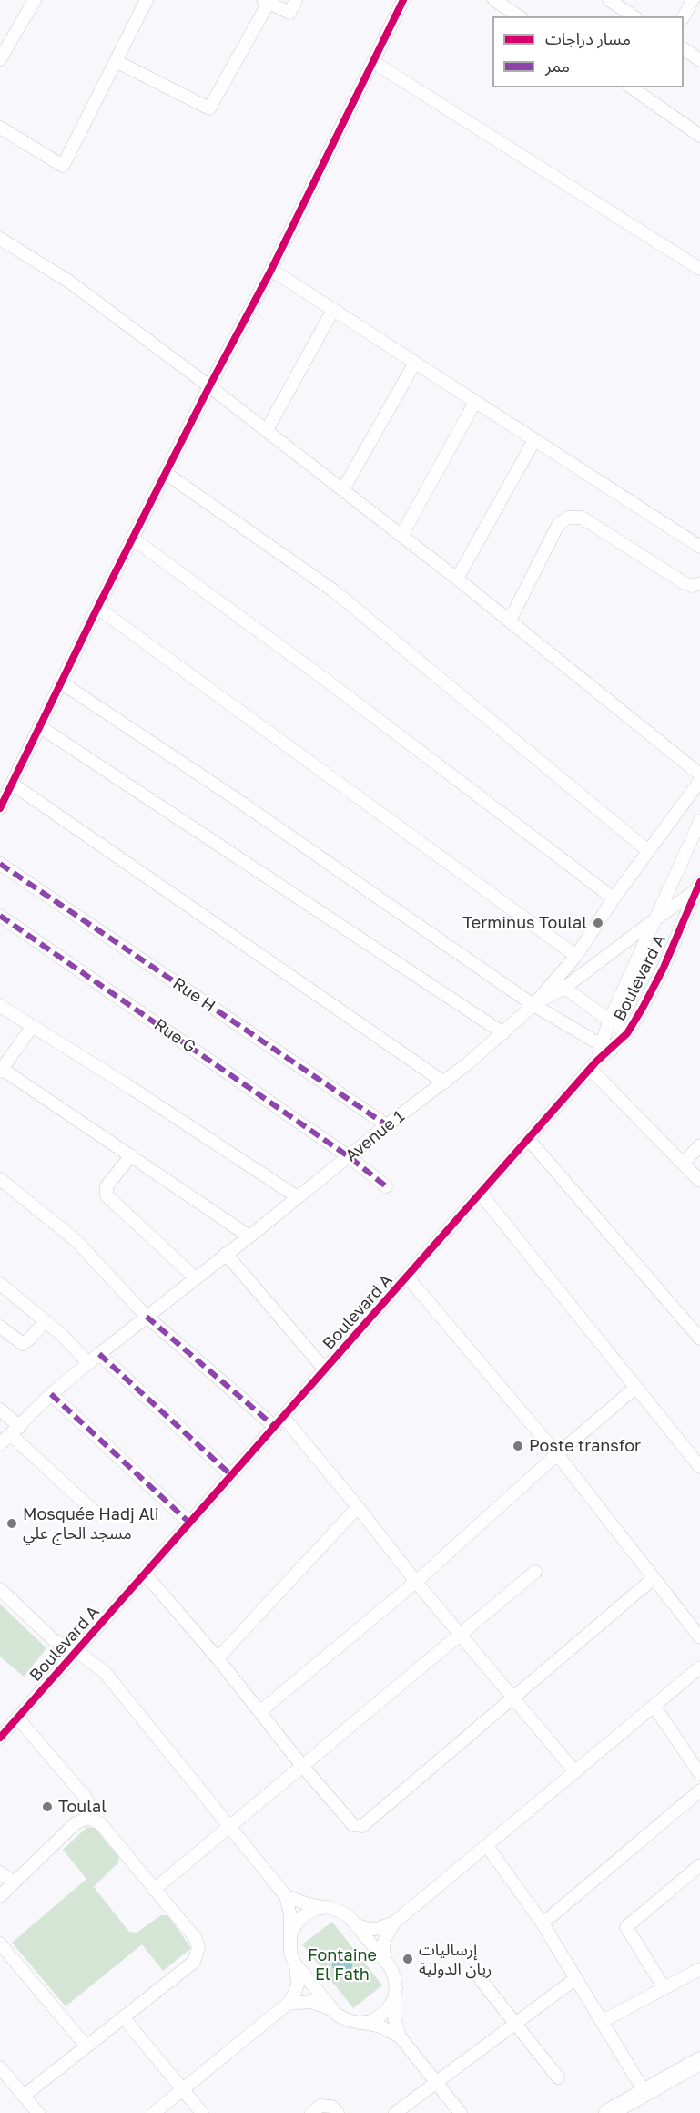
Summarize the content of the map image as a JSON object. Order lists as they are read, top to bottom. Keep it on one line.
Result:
{"streets":{"street":["Boulevard A","Rue H","Rue G","Avenue 1"]},"crossings":[["Rue H","Avenue 1"],["Rue G","Avenue 1"]],"parks":["Fontaine El Fath"],"places":["Terminus Toulal","Poste transfor","Mosquée Hadj Ali مسجد الحاج علي","Toulal","إرساليات ریان الدولية"],"legend":["مسار دراجات","ممر"]}
